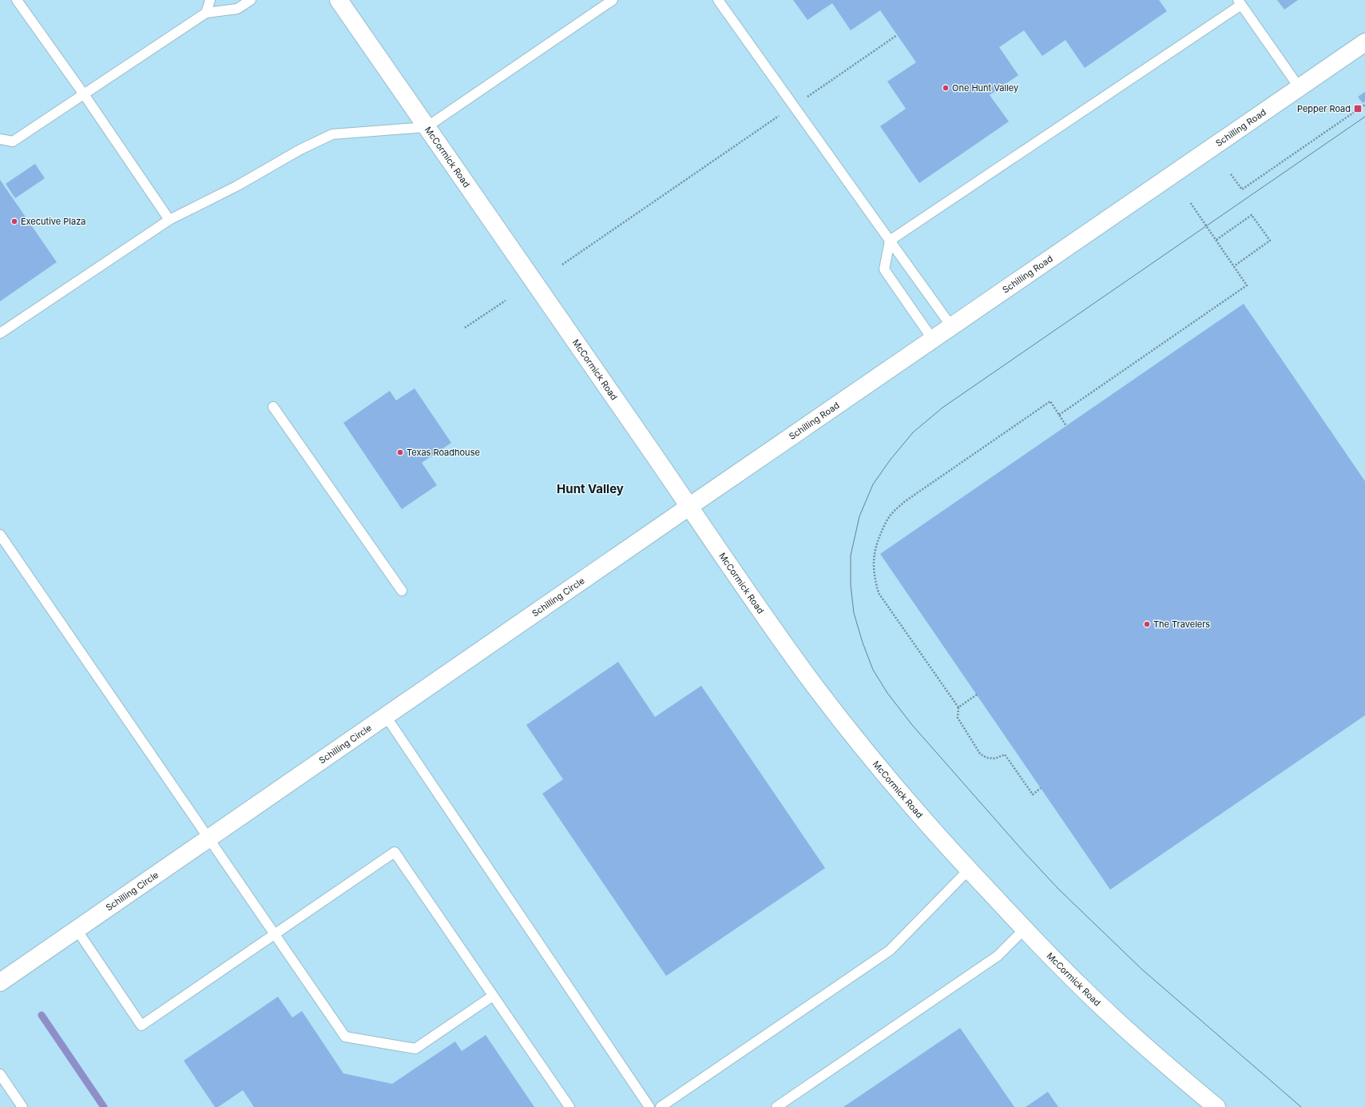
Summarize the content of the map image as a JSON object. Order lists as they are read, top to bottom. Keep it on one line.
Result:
{"streets":{"street":["Schilling Road","McCormick Road","Schilling Circle"]},"crossings":[["Schilling Road","McCormick Road"],["Schilling Road","Schilling Circle"],["McCormick Road","Schilling Circle"]],"districts":["Hunt Valley"],"places":{"other":["One Hunt Valley","Executive Plaza","Texas Roadhouse","The Travelers"],"transit":["Pepper Road"]}}
